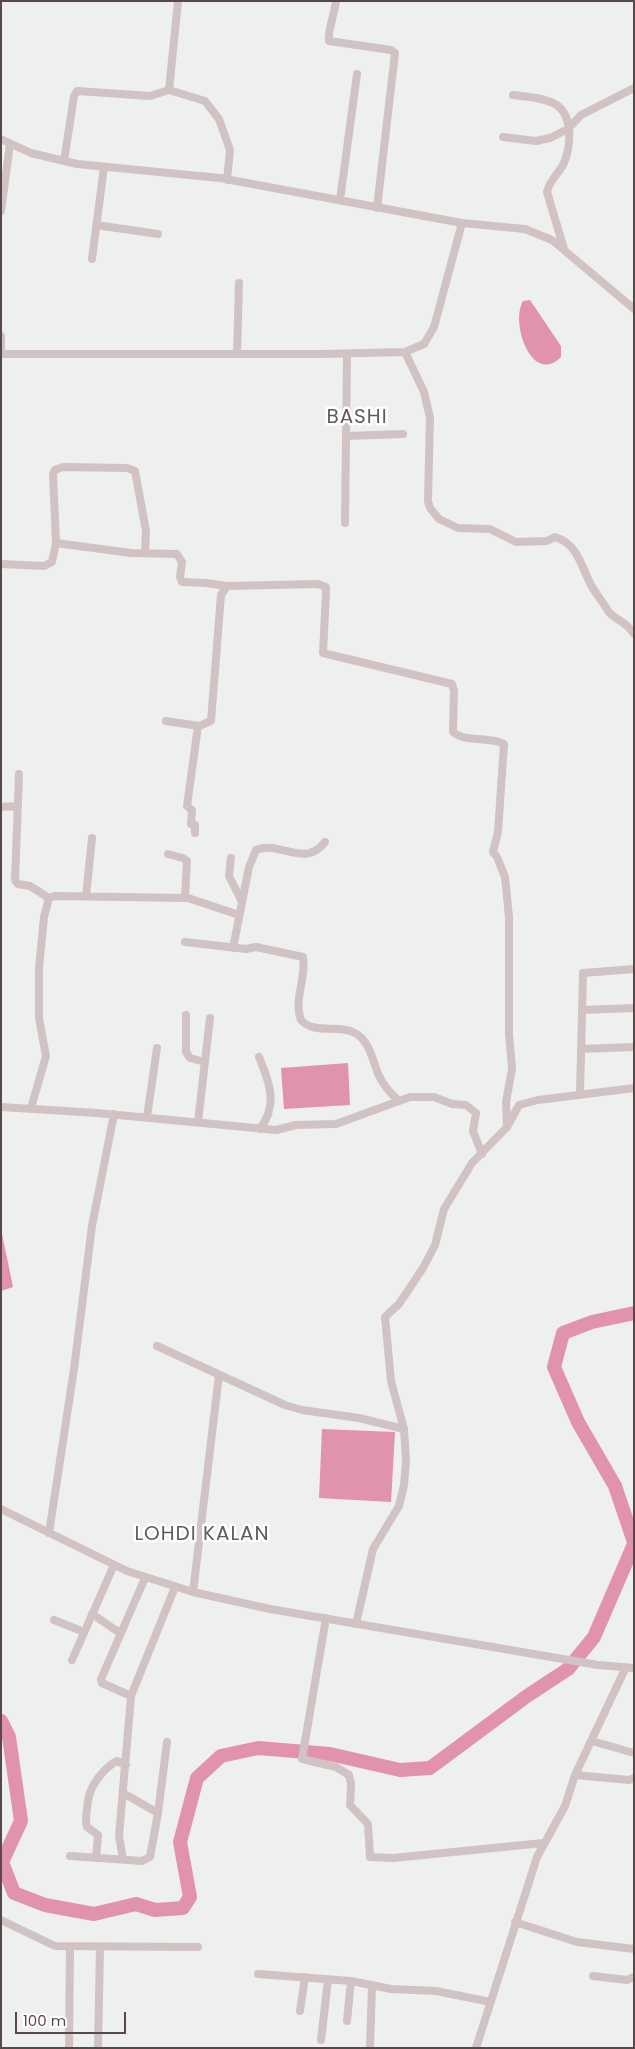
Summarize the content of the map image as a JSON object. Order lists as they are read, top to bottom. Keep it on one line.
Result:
{"districts":["BASHI","LOHDI KALAN"],"scale_bar":"100 m"}
